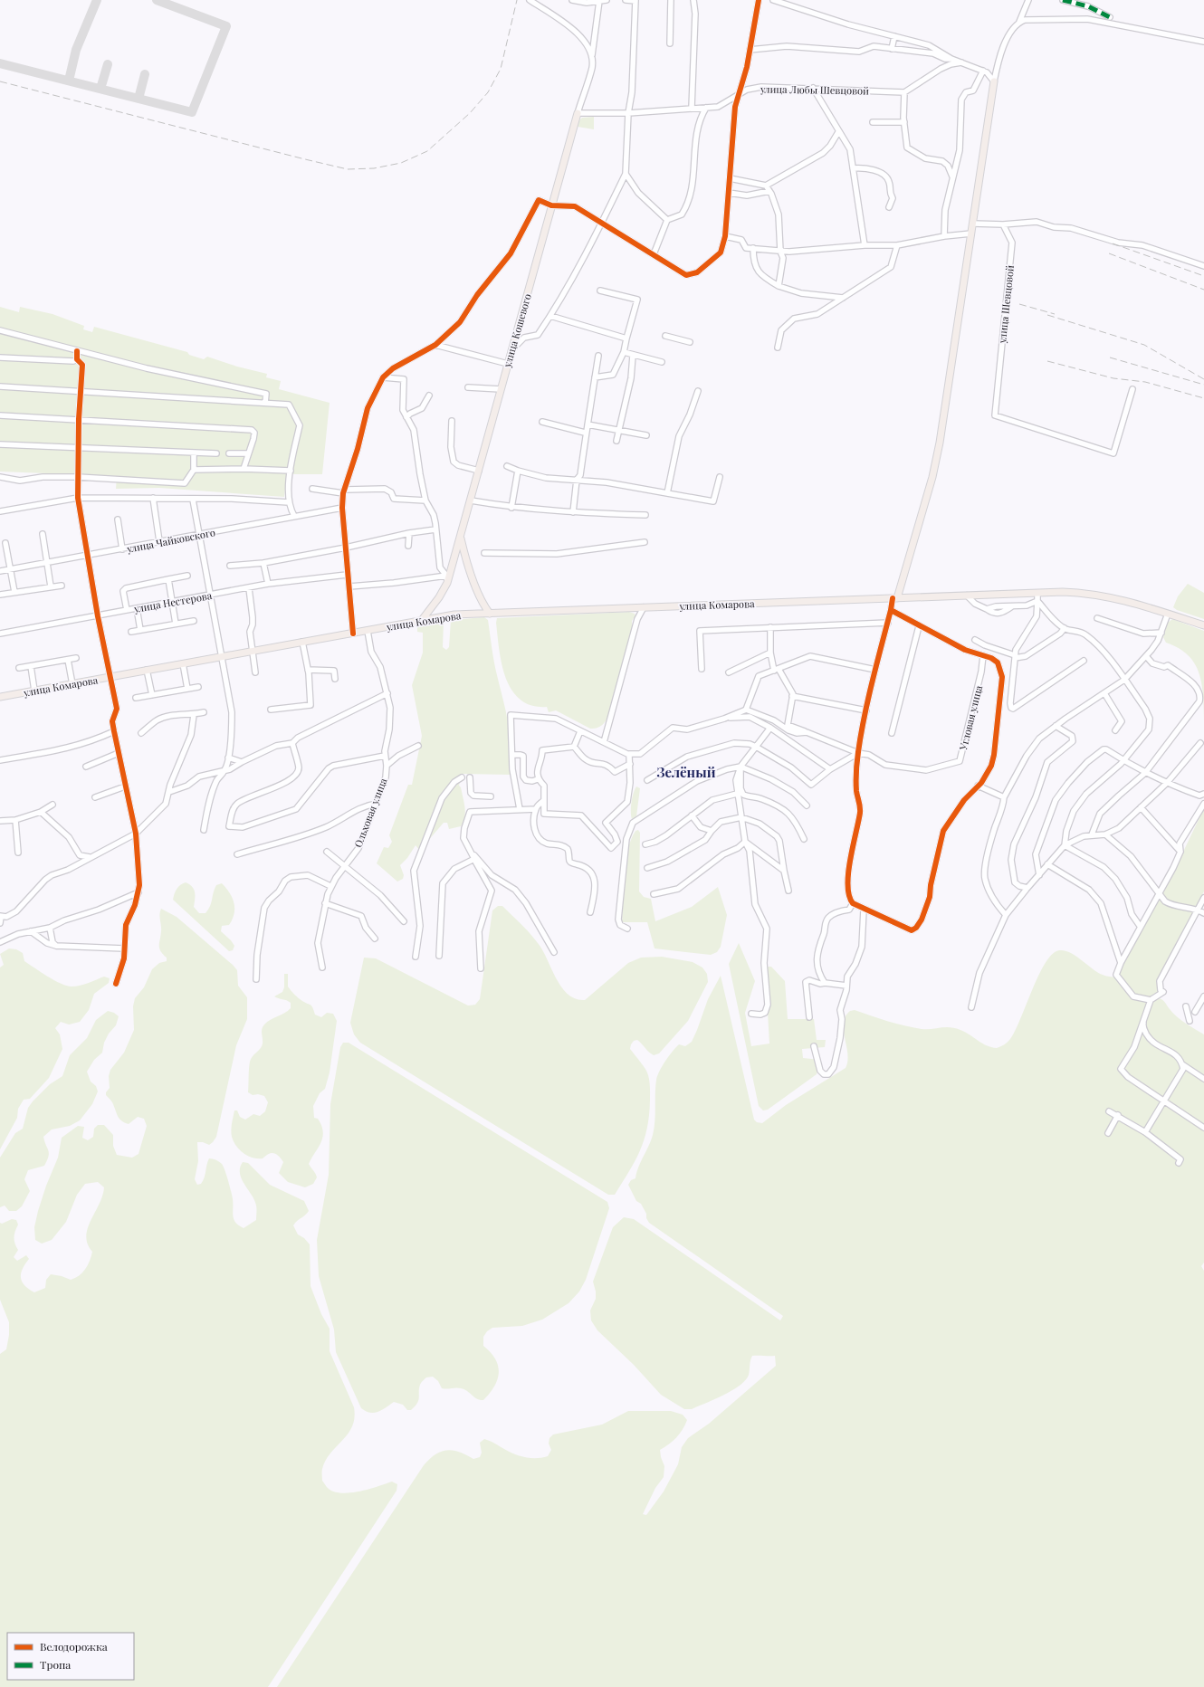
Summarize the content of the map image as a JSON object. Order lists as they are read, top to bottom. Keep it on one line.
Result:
{"streets":{"main road":["улица Кошевого","улица Комарова"],"street":["улица Любы Шевцовой","улица Шевцовой","улица Чайковского","улица Нестерова","Угловая улица","Ольховая улица"]},"crossings":[["улица Любы Шевцовой","улица Кошевого"],["улица Кошевого","улица Комарова"],["улица Комарова","Ольховая улица"]],"districts":["Зелёный"],"legend":["Велодорожка","Тропа"]}
